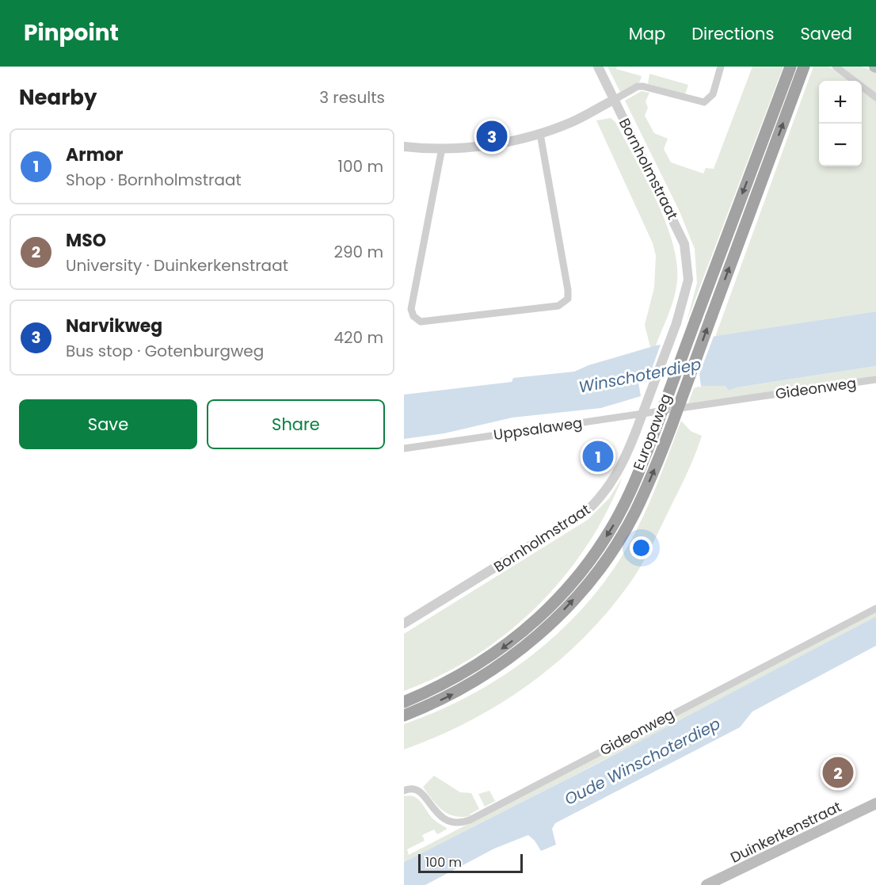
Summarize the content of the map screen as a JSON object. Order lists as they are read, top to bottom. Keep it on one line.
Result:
{"streets":{"highway":["Europaweg"],"main road":["Duinkerkenstraat"],"street":["Bornholmstraat","Gideonweg","Uppsalaweg"]},"crossings":[["Gideonweg","Uppsalaweg"]],"water":["Winschoterdiep","Oude Winschoterdiep"],"scale_bar":"100 m","page":{"header":"Pinpoint","nav":["Map","Directions","Saved"],"heading":["Nearby","3 results"],"map_buttons":["+","−"],"pins":["3","1","2"],"list":[{"mark":"1","name":"Armor","note":"Shop · Bornholmstraat","value":"100 m"},{"mark":"2","name":"MSO","note":"University · Duinkerkenstraat","value":"290 m"},{"mark":"3","name":"Narvikweg","note":"Bus stop · Gotenburgweg","value":"420 m"}],"buttons":["Save","Share"],"scale":"100 m"}}
